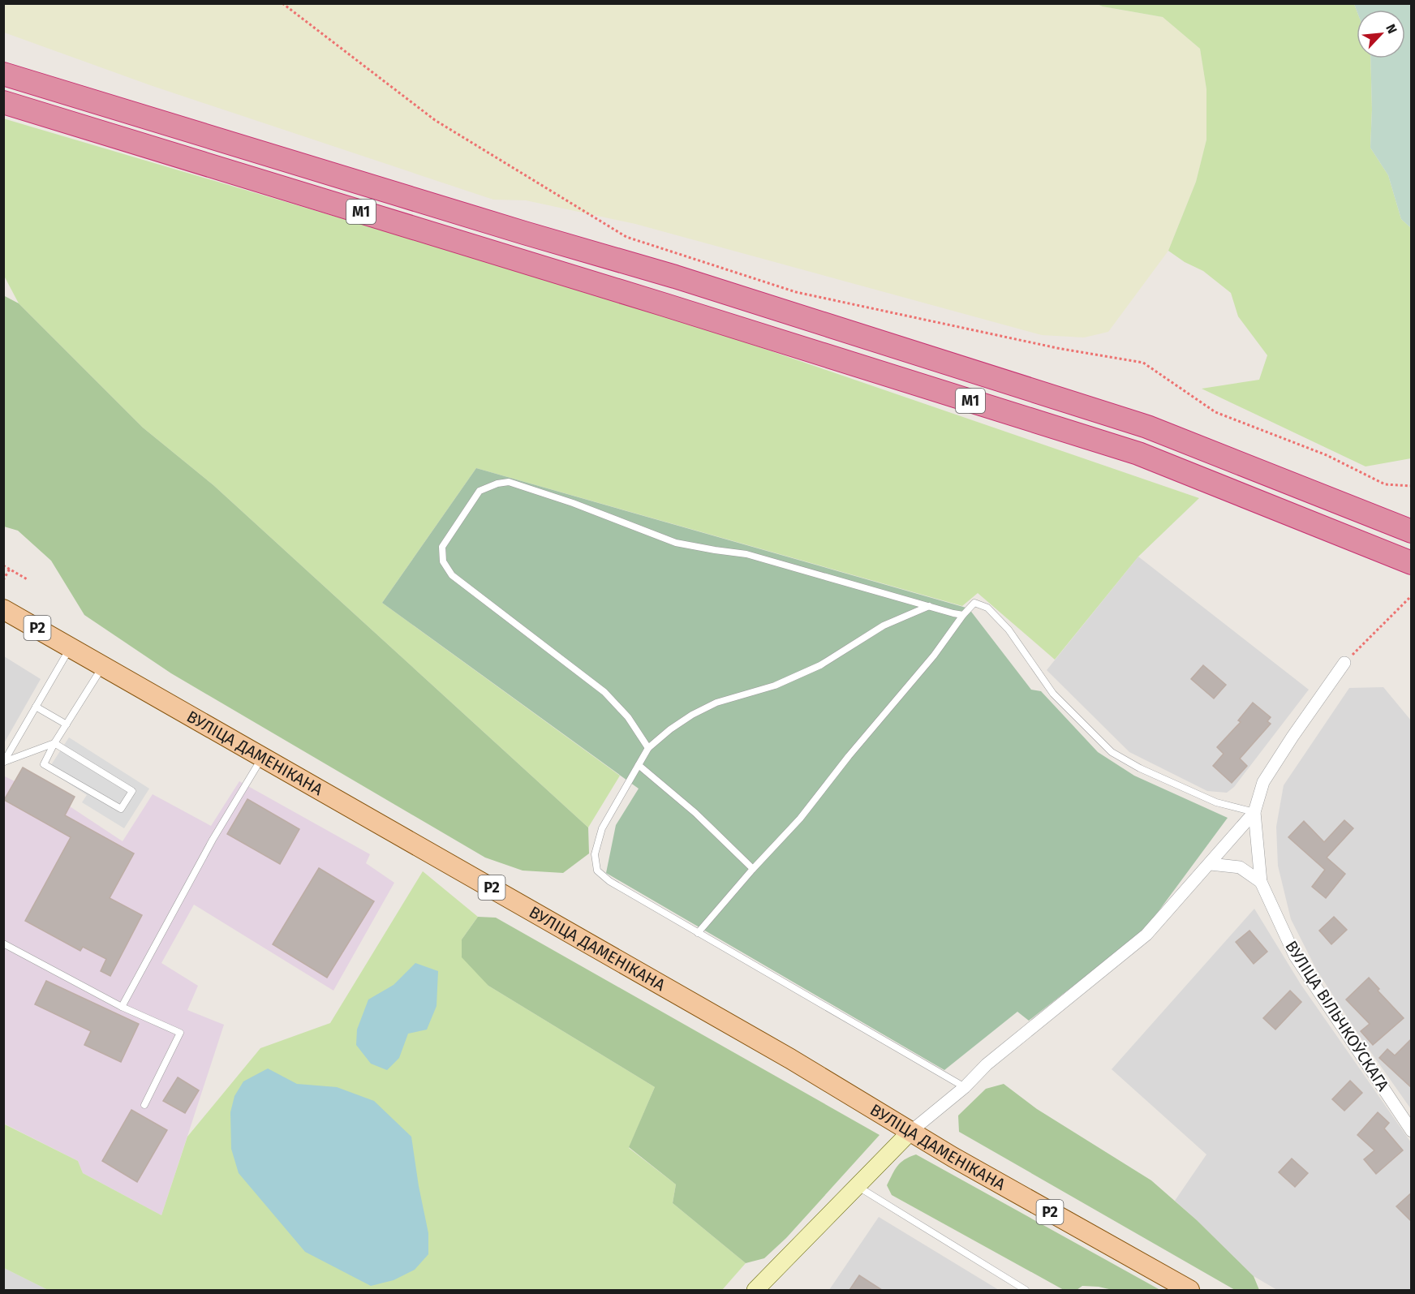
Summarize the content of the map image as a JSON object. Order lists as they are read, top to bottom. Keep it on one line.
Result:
{"streets":{"highway":["М1"],"main road":["Р2","ВУЛІЦА ДАМЕНІКАНА"],"street":["ВУЛІЦА ВІЛЬЧКОЎСКАГА"]},"north":"top right"}
